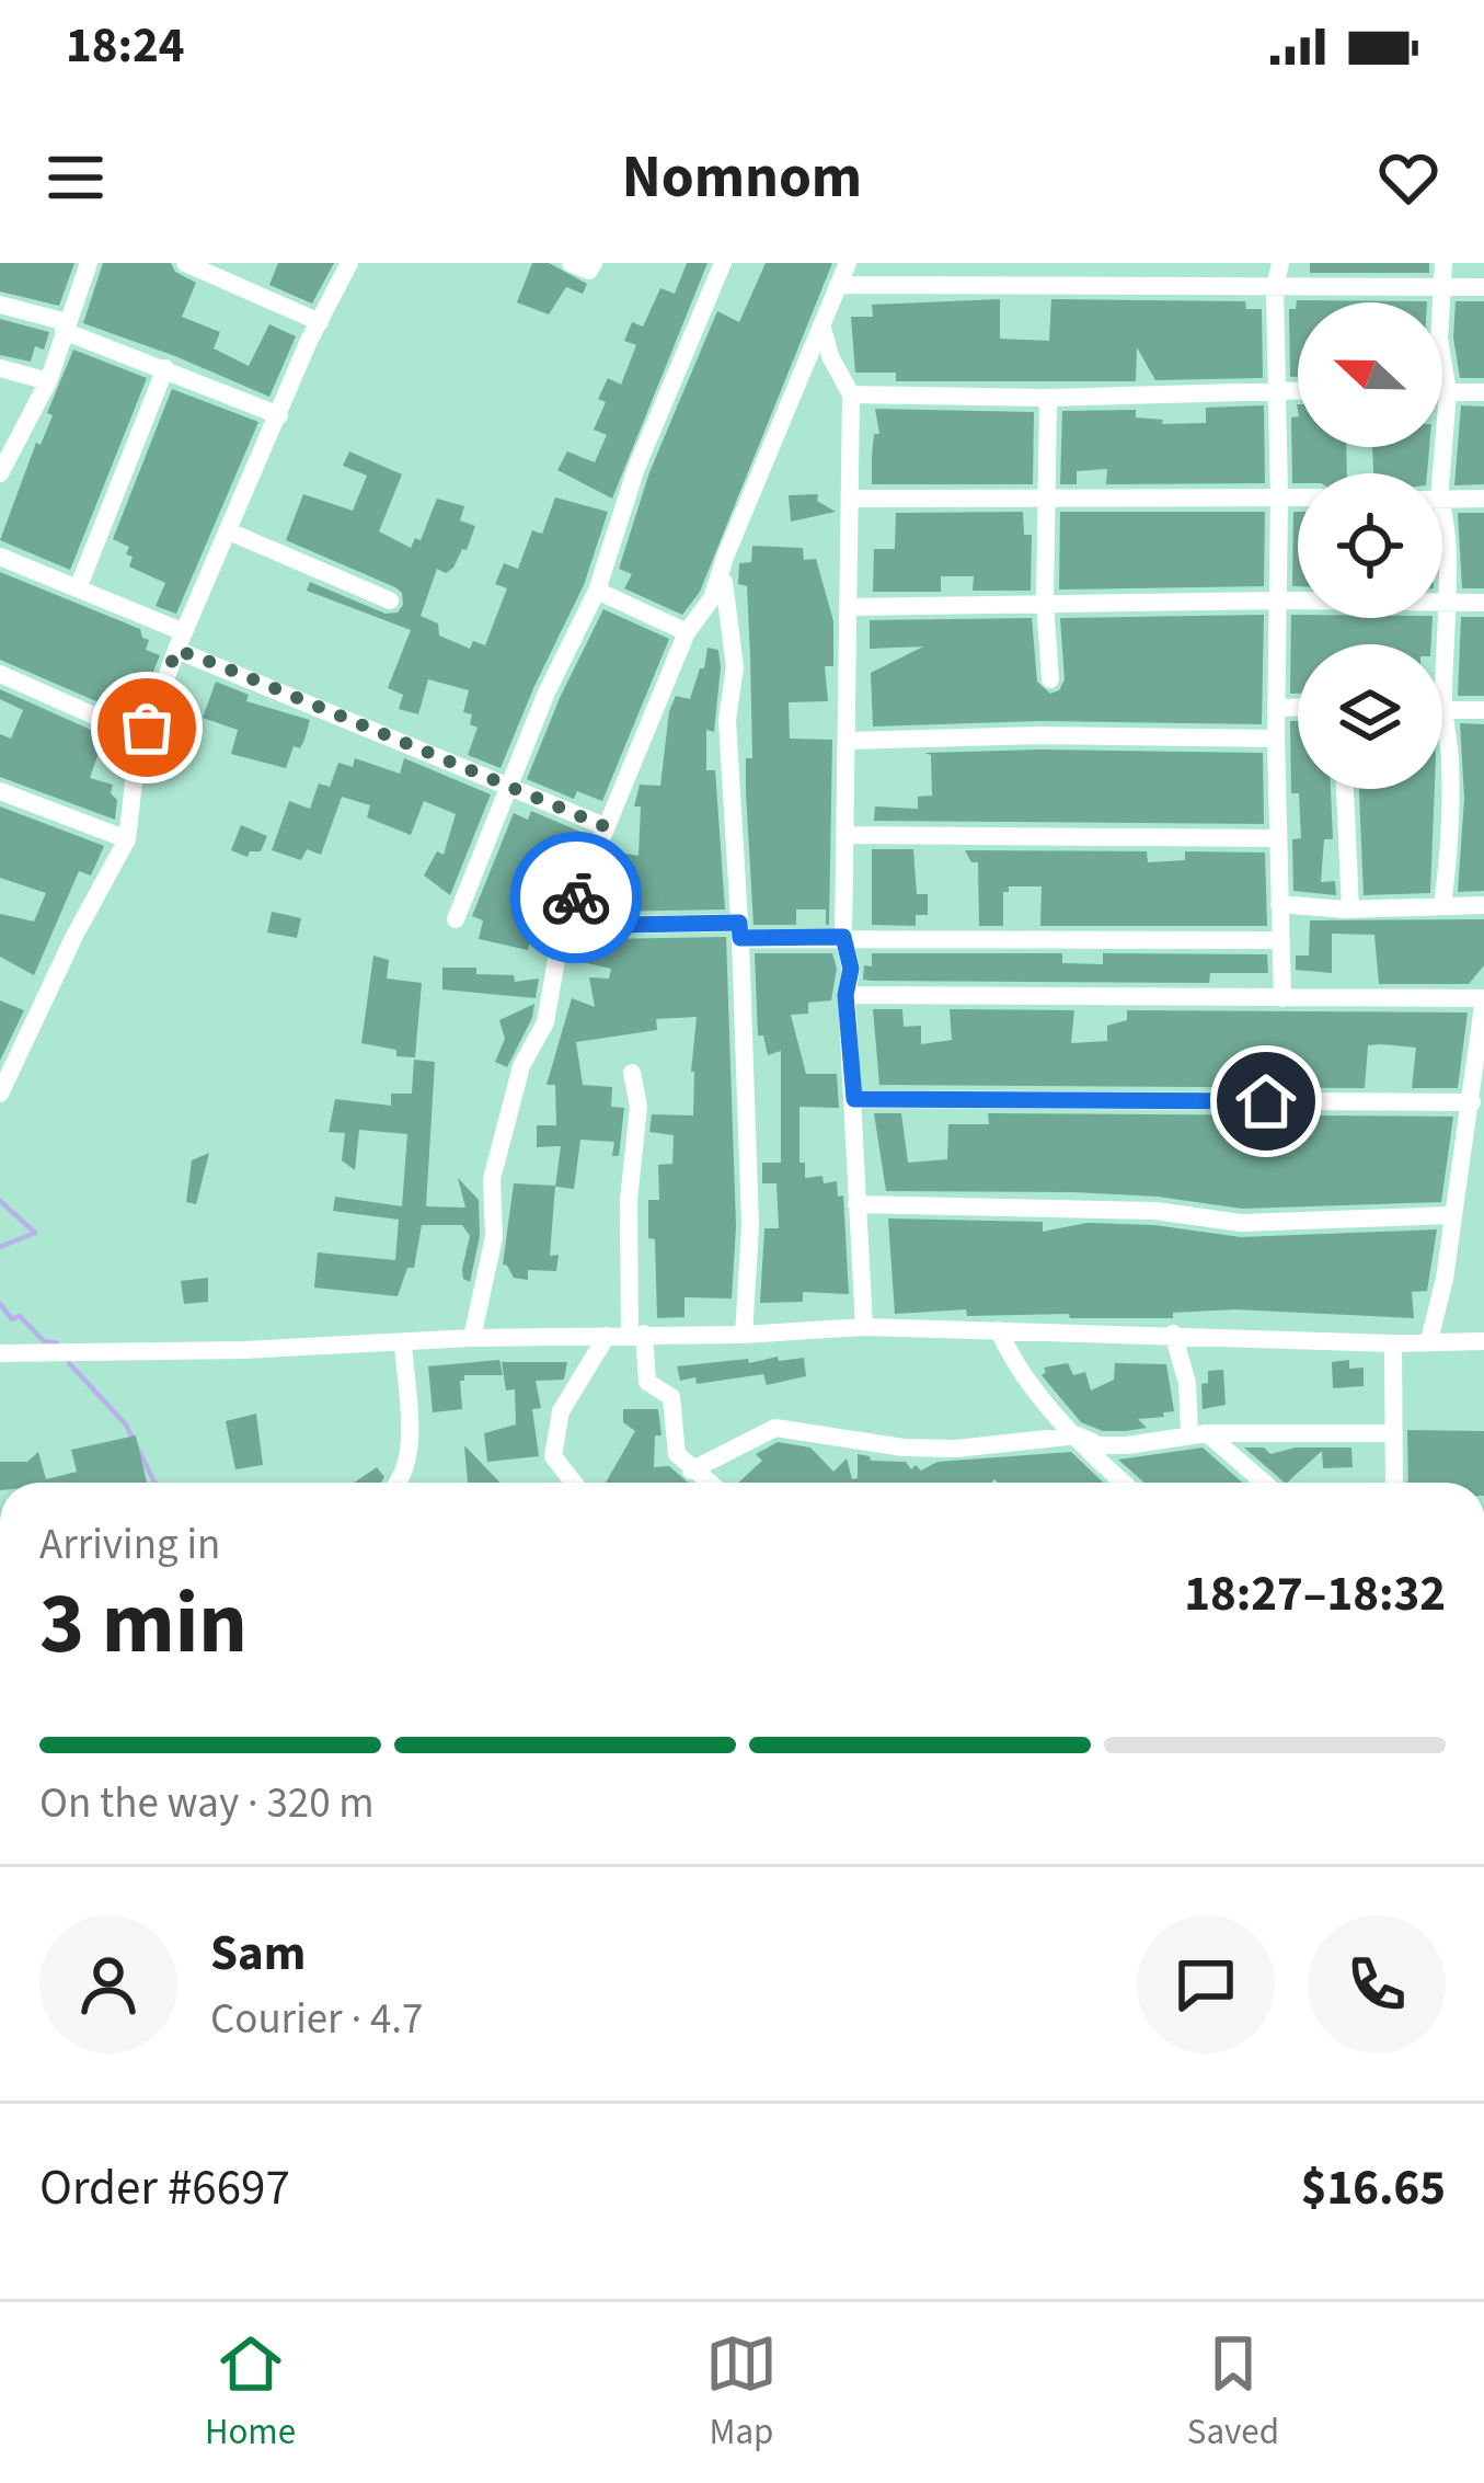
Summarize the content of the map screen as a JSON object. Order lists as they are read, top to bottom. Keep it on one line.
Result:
{"north":"left","page":{"status":"18:24","header":"Nomnom","heading":["3 min","Arriving in","18:27–18:32"],"panel":["Sam","Courier · 4.7","Order #6697","$16.65"],"bar":"On the way · 320 m","tabs":["Home","Map","Saved"]}}
